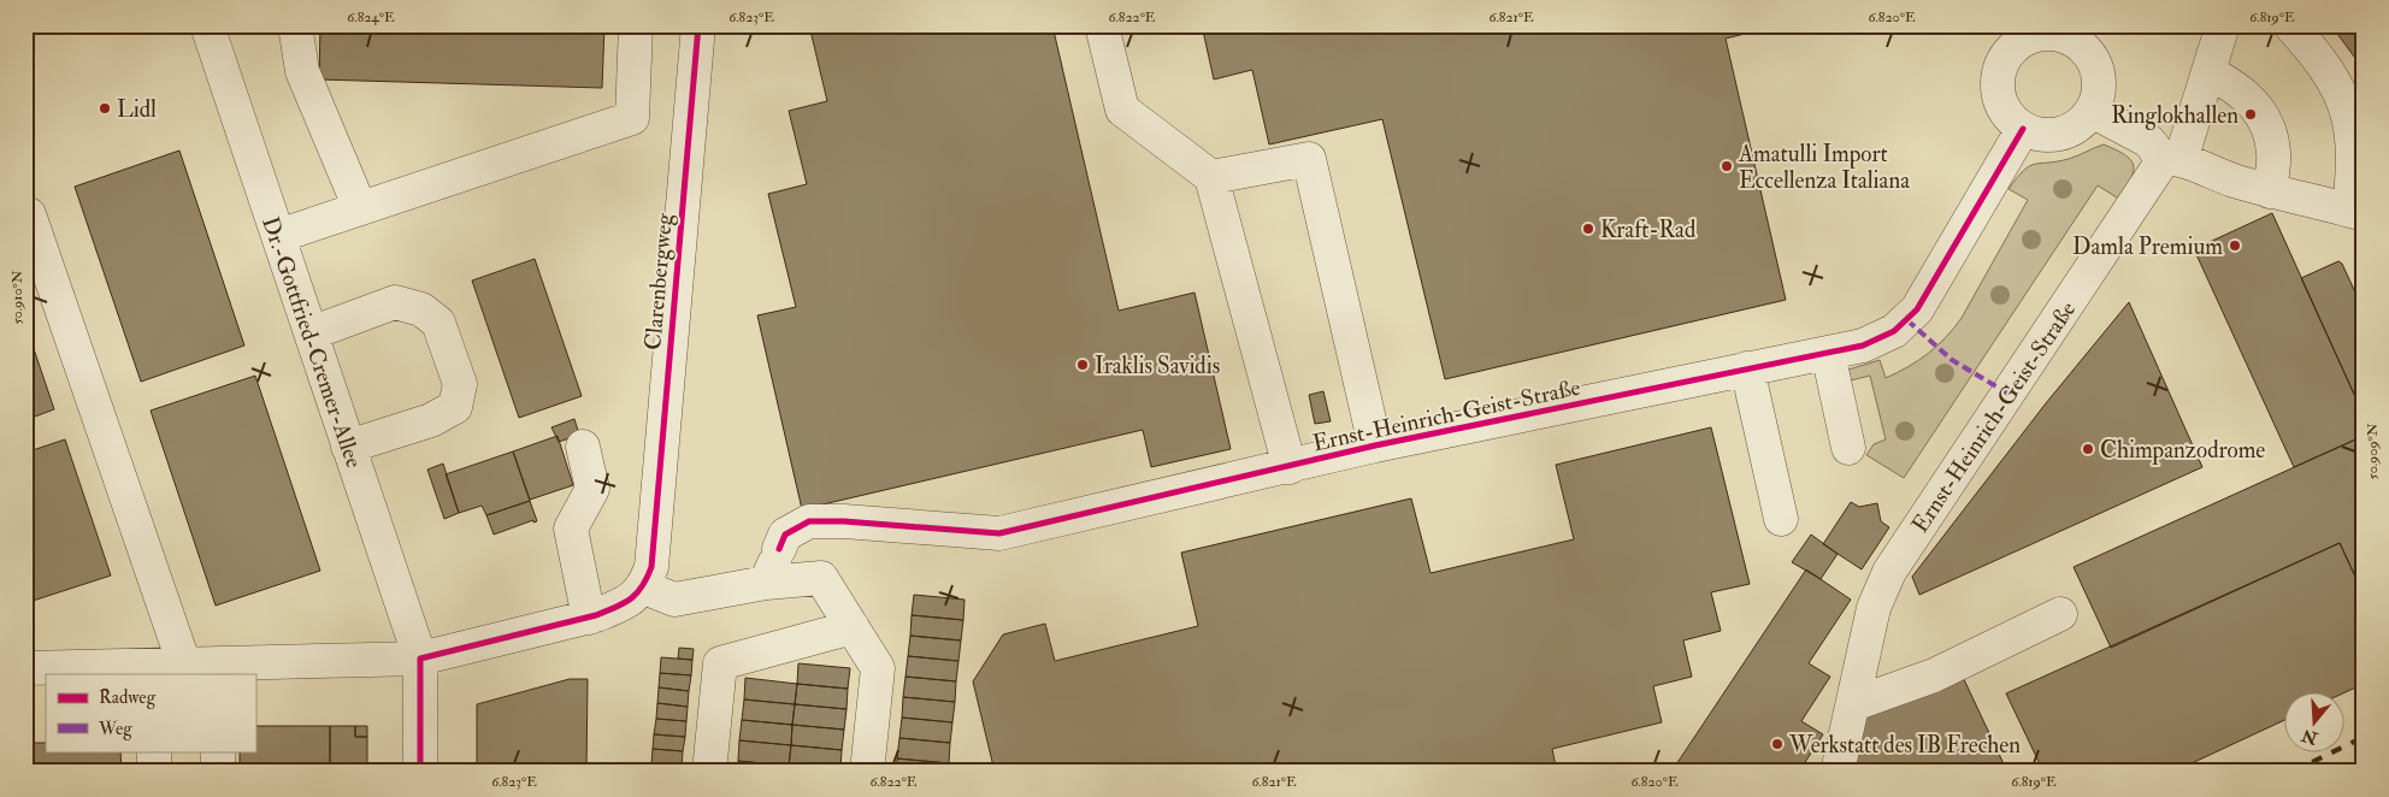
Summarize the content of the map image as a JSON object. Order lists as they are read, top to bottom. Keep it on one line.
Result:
{"streets":{"street":["Clarenbergweg","Dr.-Gottfried-Cremer-Allee","Ernst-Heinrich-Geist-Straße"]},"places":["Lidl","Ringlokhallen","Amatulli Import Eccellenza Italiana","Kraft-Rad","Damla Premium","Iraklis Savidis","Chimpanzodrome","Werkstatt des IB Frechen"],"legend":["Radweg","Weg"],"north":"bottom","coordinates":["6.824°E","6.823°E","6.822°E","6.821°E","6.820°E","6.819°E","50.910°N","50.909°N"]}
